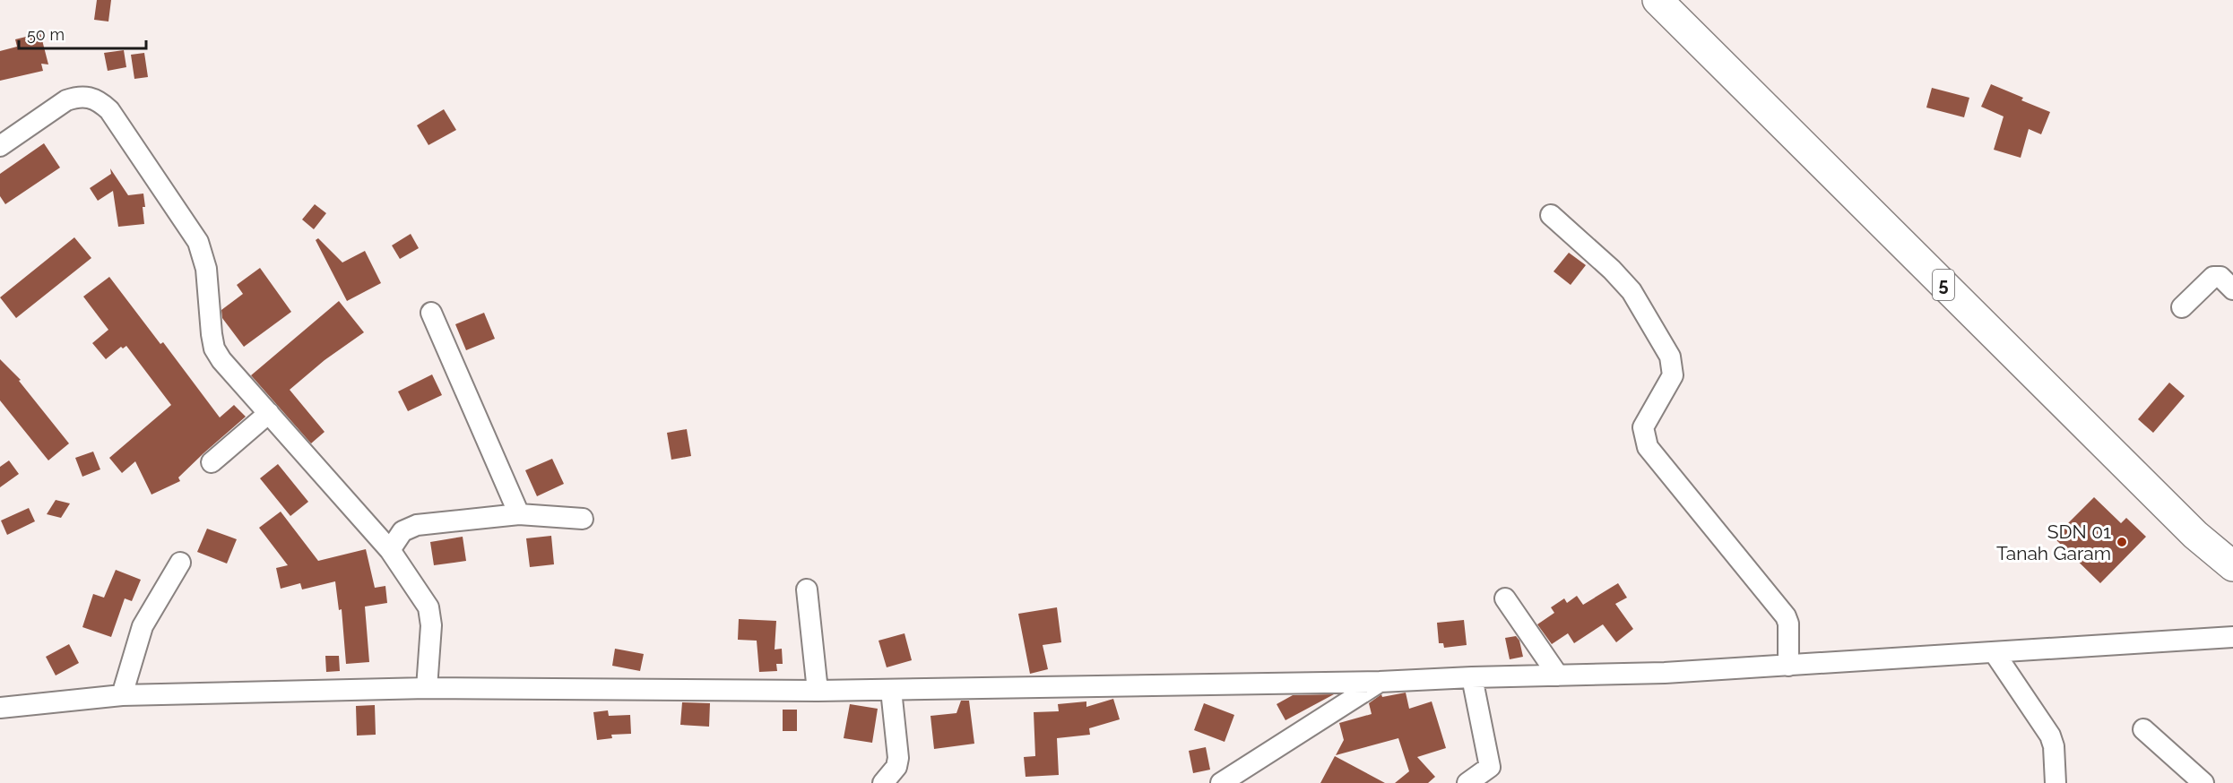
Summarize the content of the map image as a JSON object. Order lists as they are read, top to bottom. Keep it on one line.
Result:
{"streets":{"highway":["5"]},"places":["SDN 01 Tanah Garam"],"scale_bar":"50 m"}
